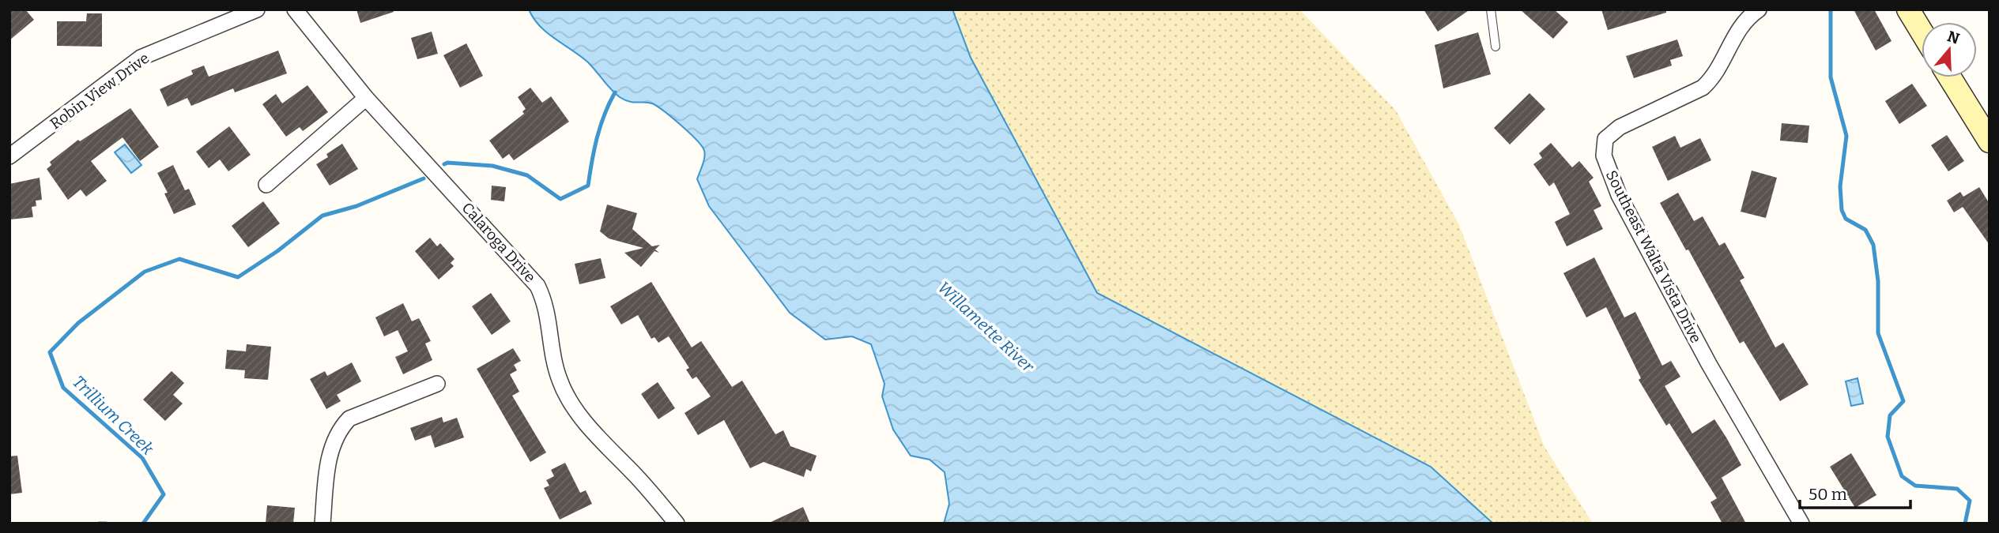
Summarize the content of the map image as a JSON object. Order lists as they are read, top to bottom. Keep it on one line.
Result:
{"streets":{"street":["Robin View Drive","Calaroga Drive","Southeast Walta Vista Drive"]},"water":["Willamette River","Trillium Creek"],"scale_bar":"50 m","north":"top"}
